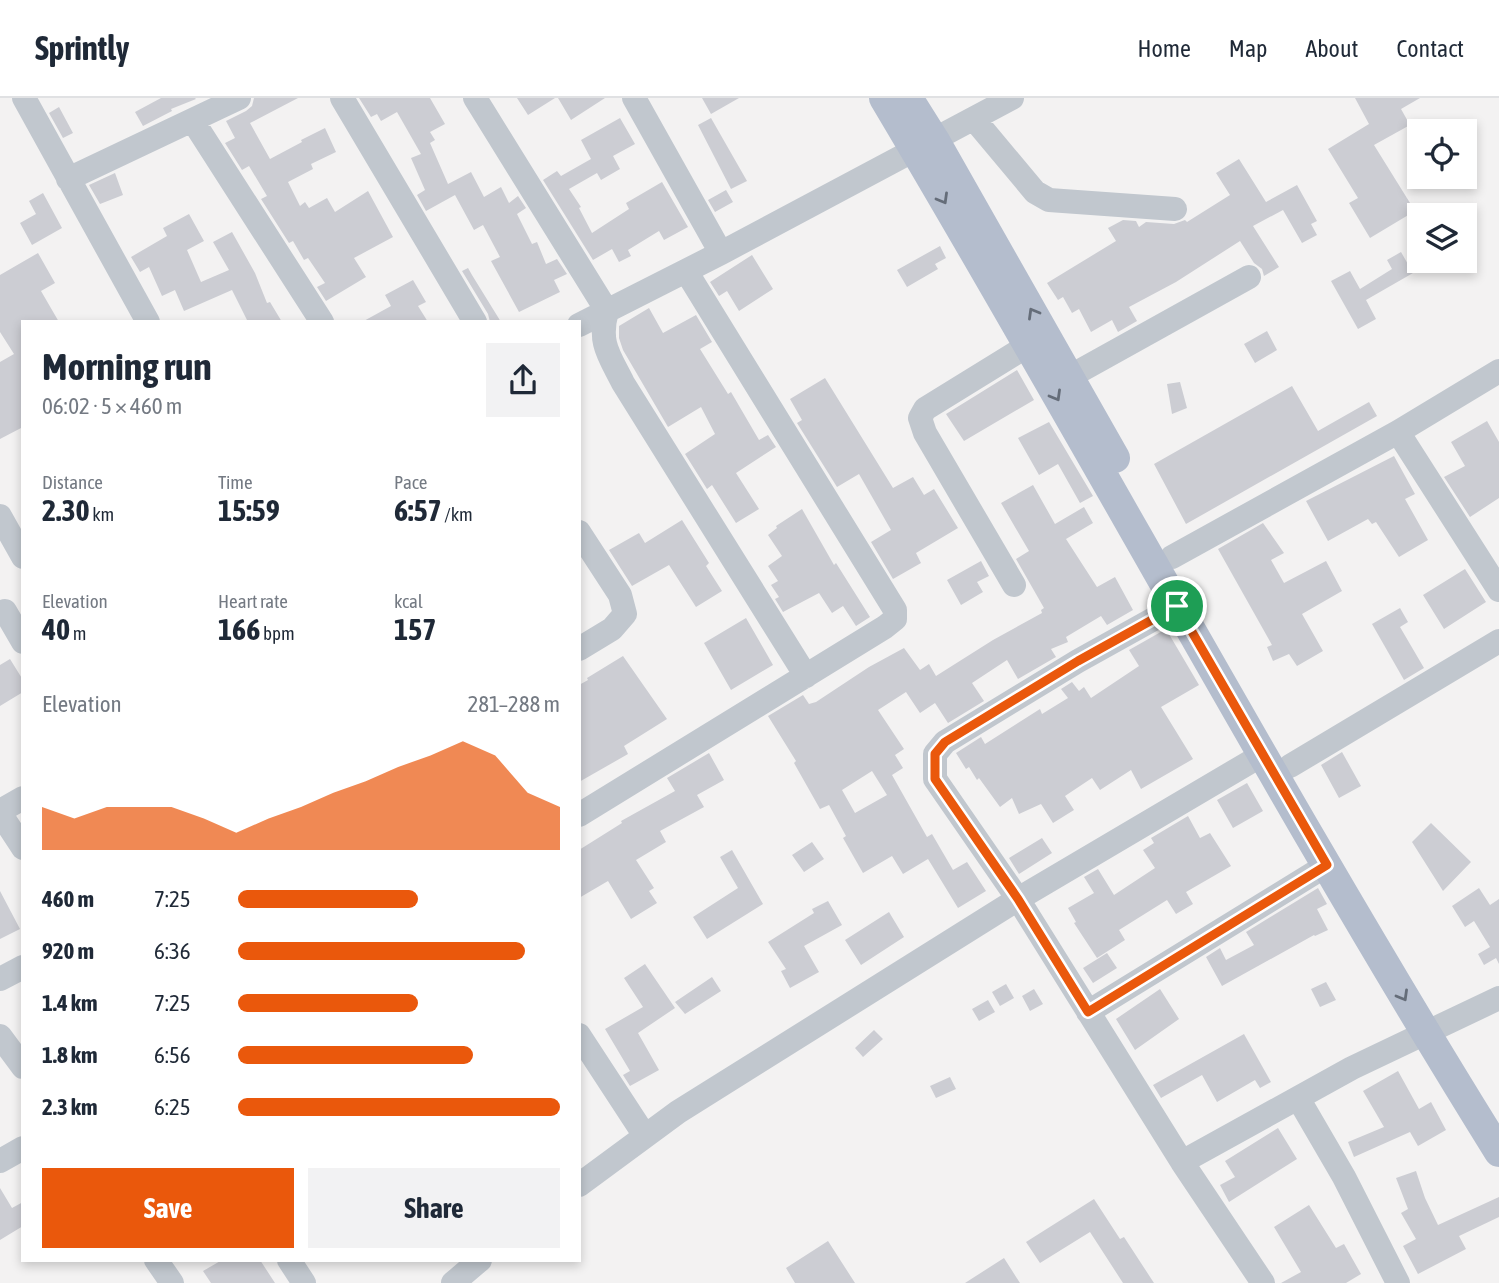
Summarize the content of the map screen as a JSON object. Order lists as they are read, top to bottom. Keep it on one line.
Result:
{"page":{"header":"Sprintly","nav":["Home","Map","About","Contact"],"heading":["Morning run","06:02 · 5 × 460 m"],"stats":[["Distance","2.30 km"],["Time","15:59"],["Pace","6:57 /km"],["Elevation","40 m"],["Heart rate","166 bpm"],["kcal","157"]],"chart":["Elevation","281–288 m"],"list":[{"name":"460 m","note":"7:25"},{"name":"920 m","note":"6:36"},{"name":"1.4 km","note":"7:25"},{"name":"1.8 km","note":"6:56"},{"name":"2.3 km","note":"6:25"}],"buttons":["Save","Share"]}}
